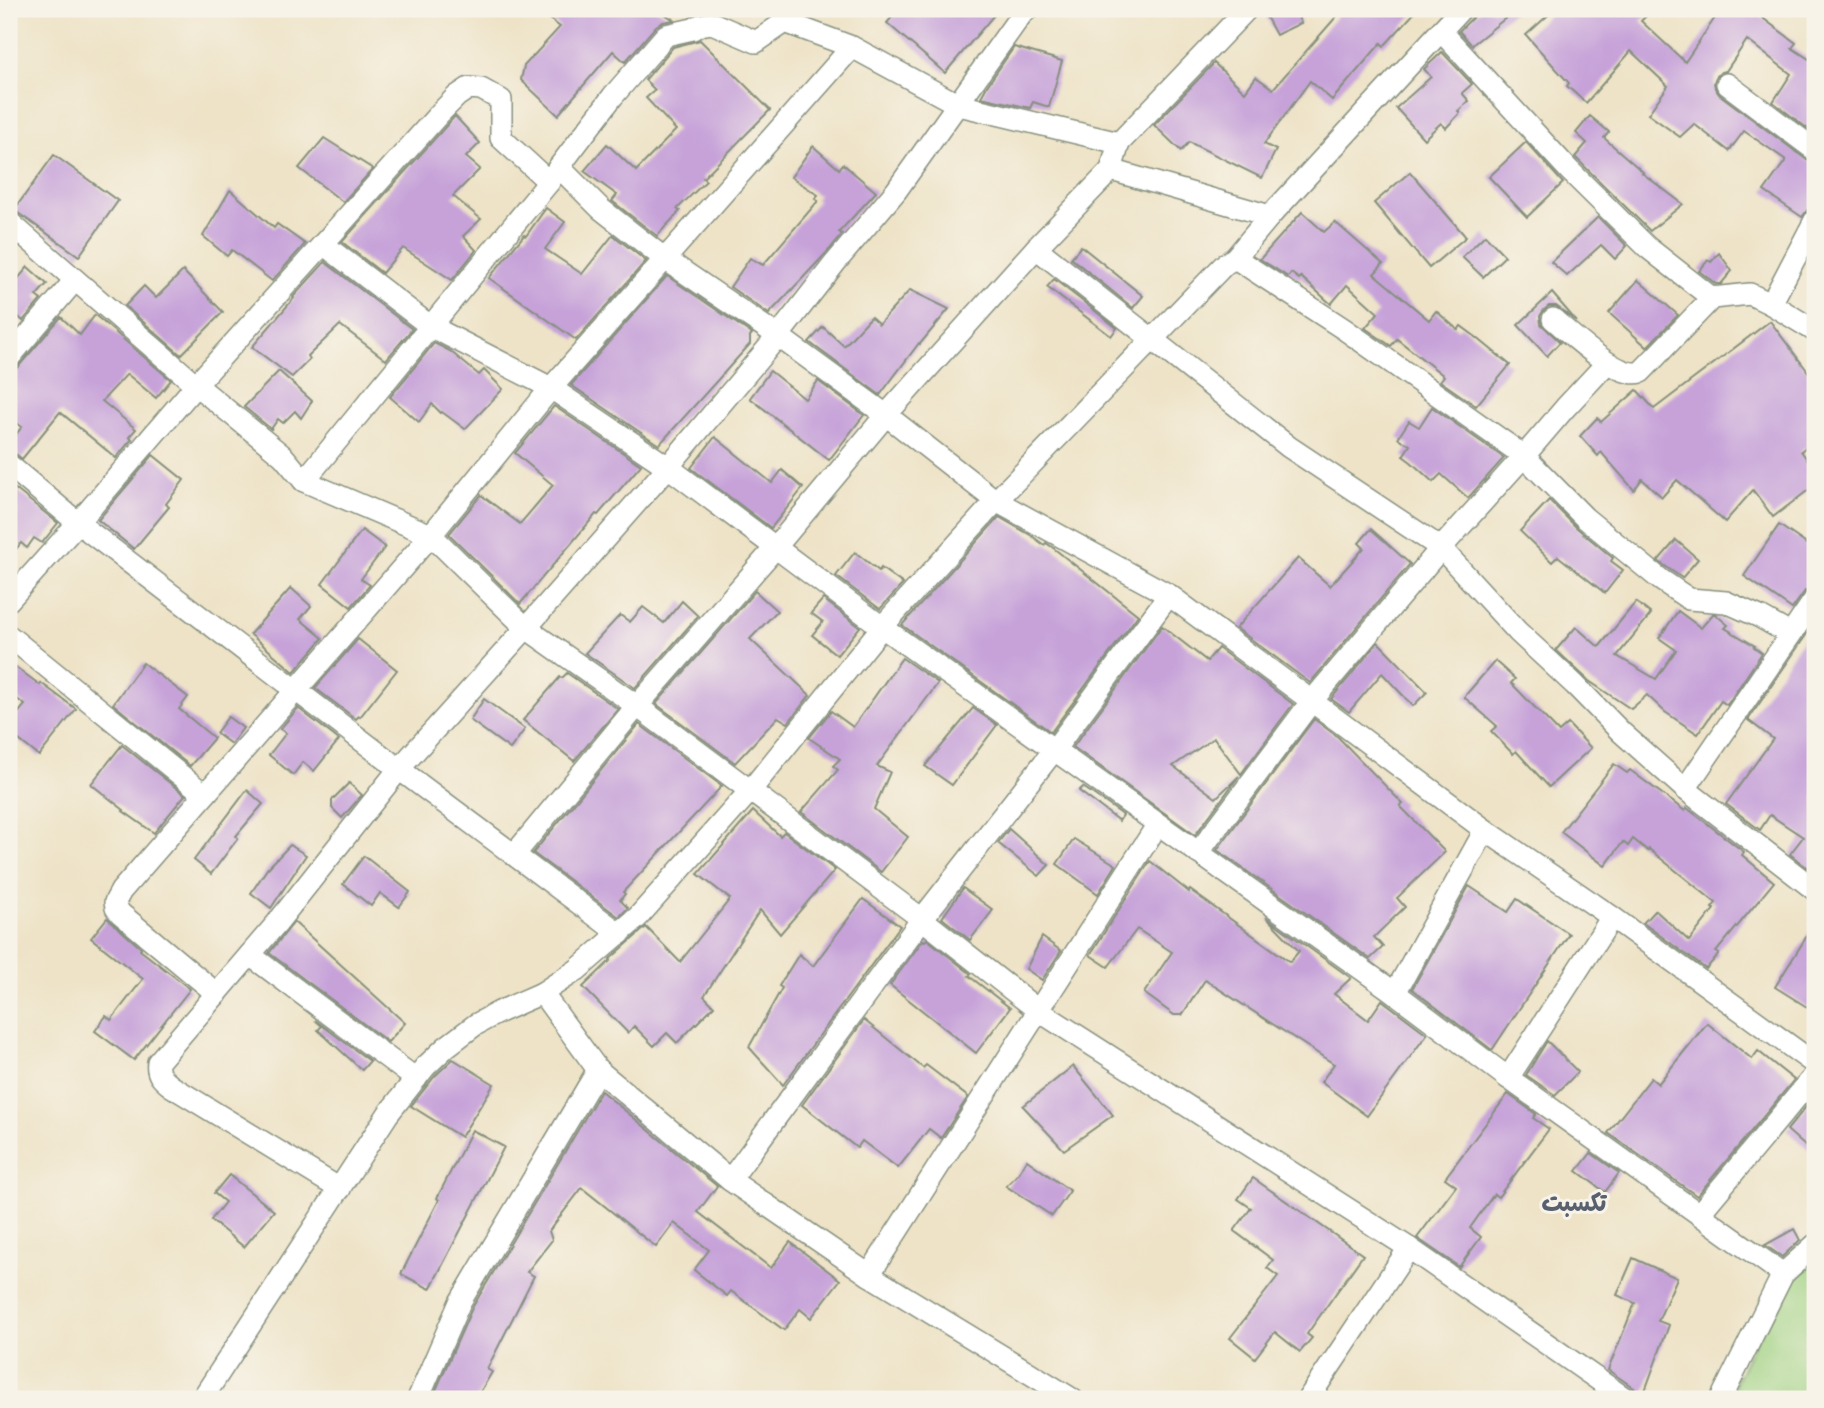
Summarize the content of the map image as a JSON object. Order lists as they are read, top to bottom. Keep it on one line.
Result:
{"districts":["تكسبت"]}
